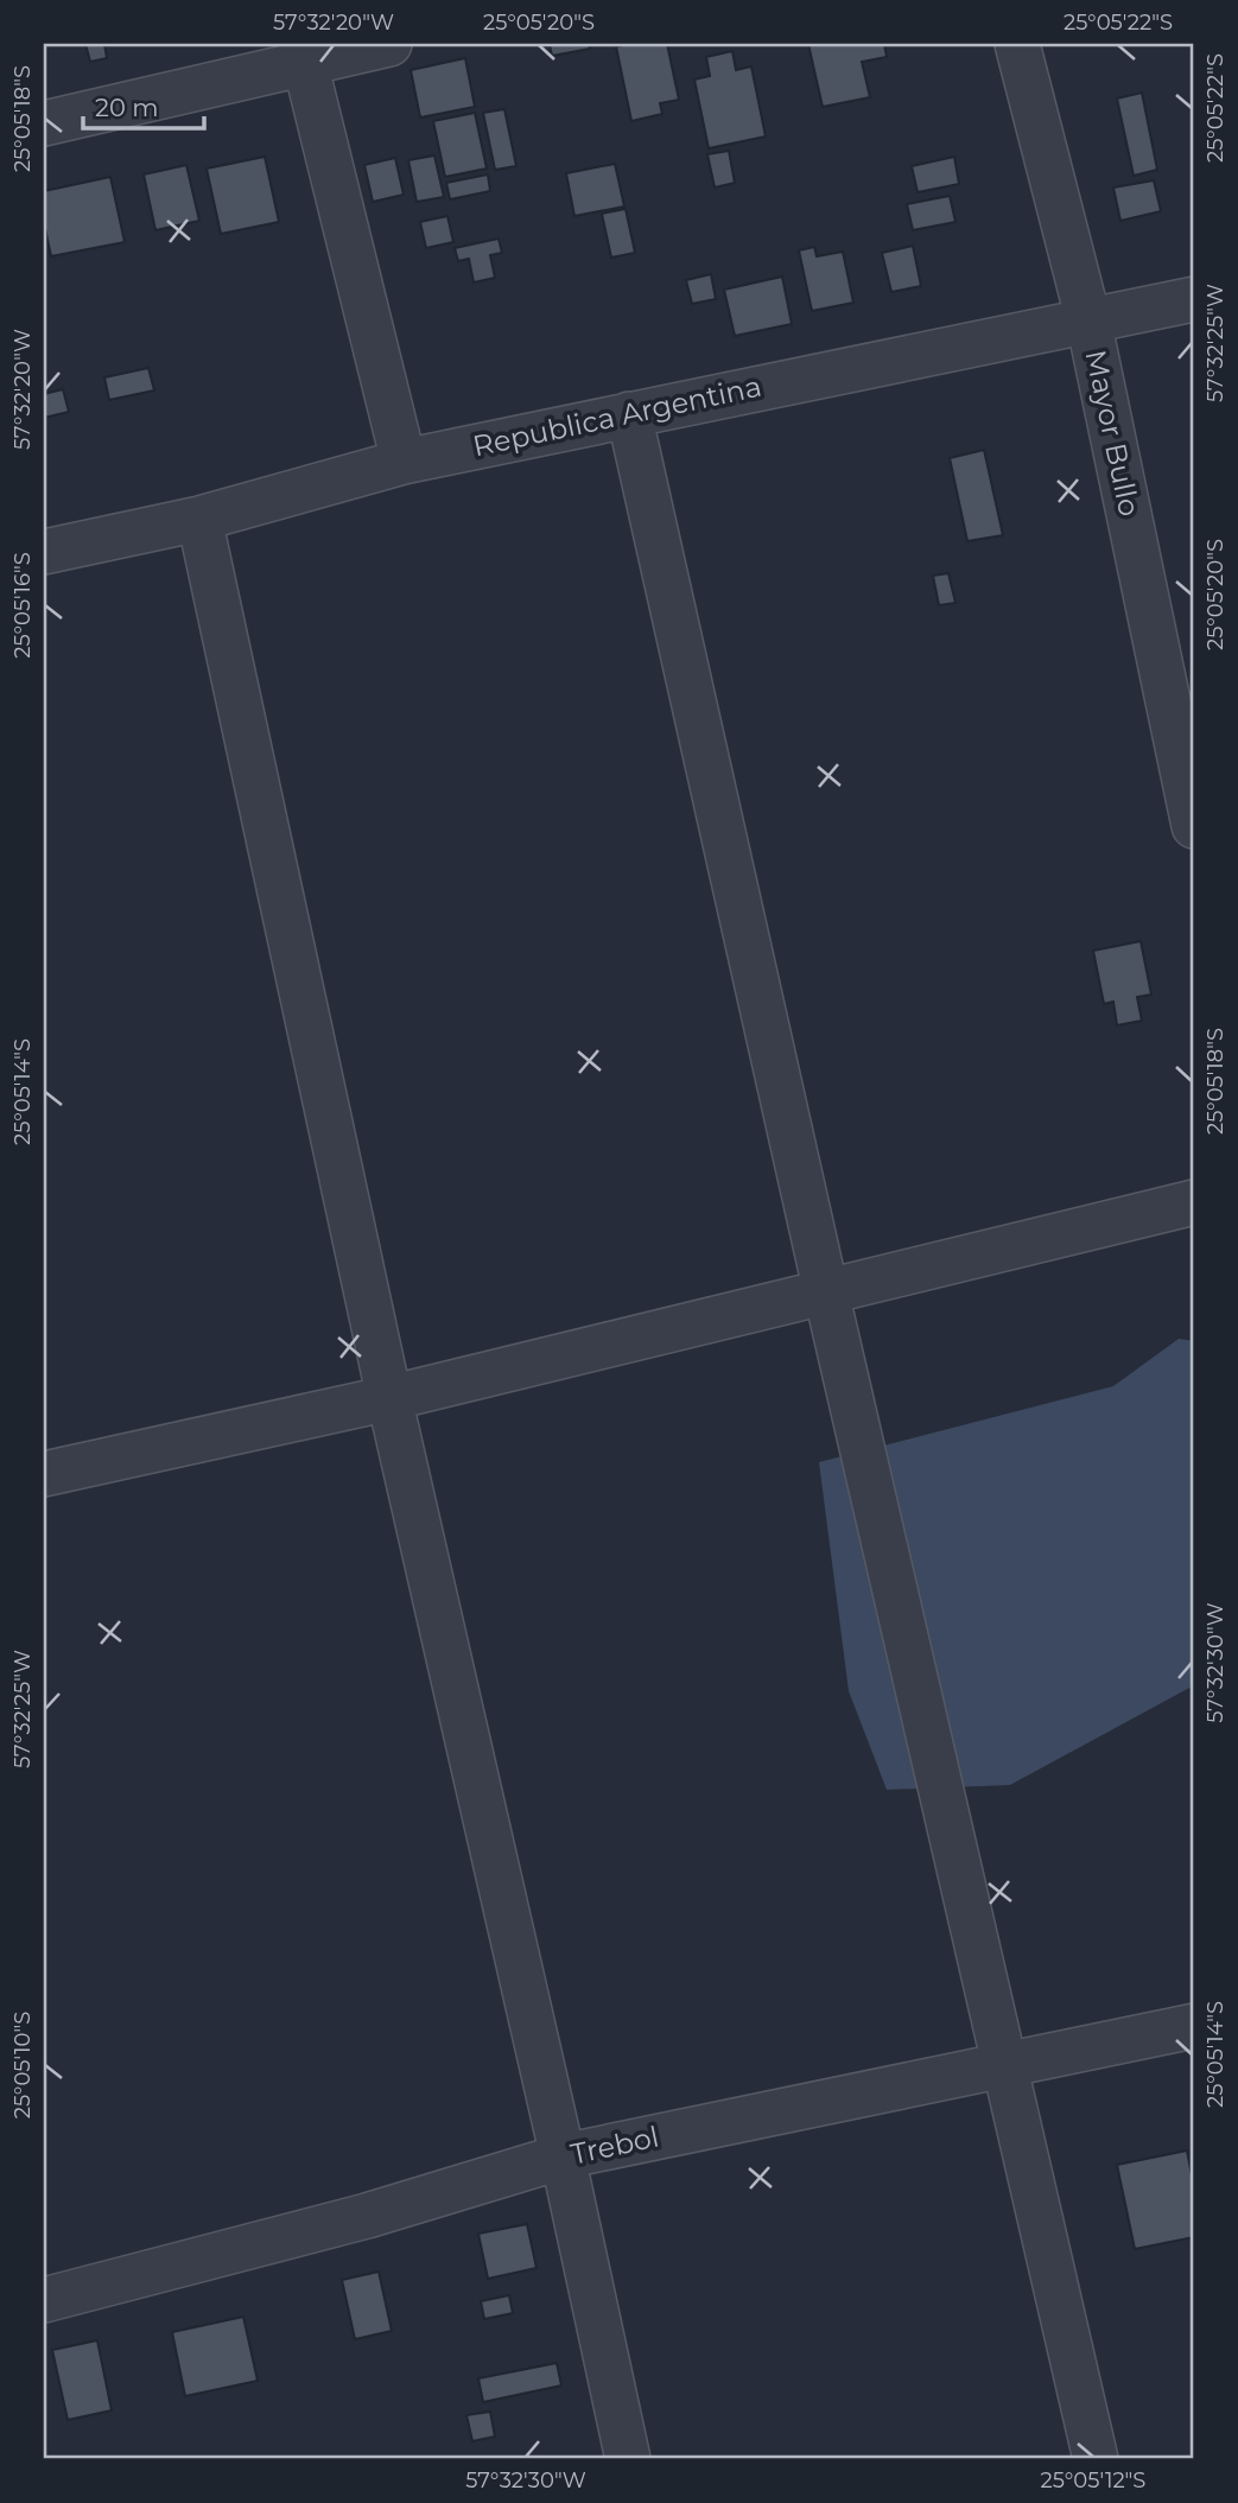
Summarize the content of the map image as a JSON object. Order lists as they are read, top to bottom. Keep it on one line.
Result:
{"streets":{"street":["Republica Argentina","Mayor Bullo","Trebol"]},"crossings":[["Republica Argentina","Mayor Bullo"]],"scale_bar":"20 m","coordinates":["57°32'20\"W","25°05'20\"S","25°05'22\"S","25°05'18\"S","57°32'25\"W","25°05'16\"S","25°05'14\"S","57°32'30\"W","25°05'10\"S","25°05'12\"S"]}
